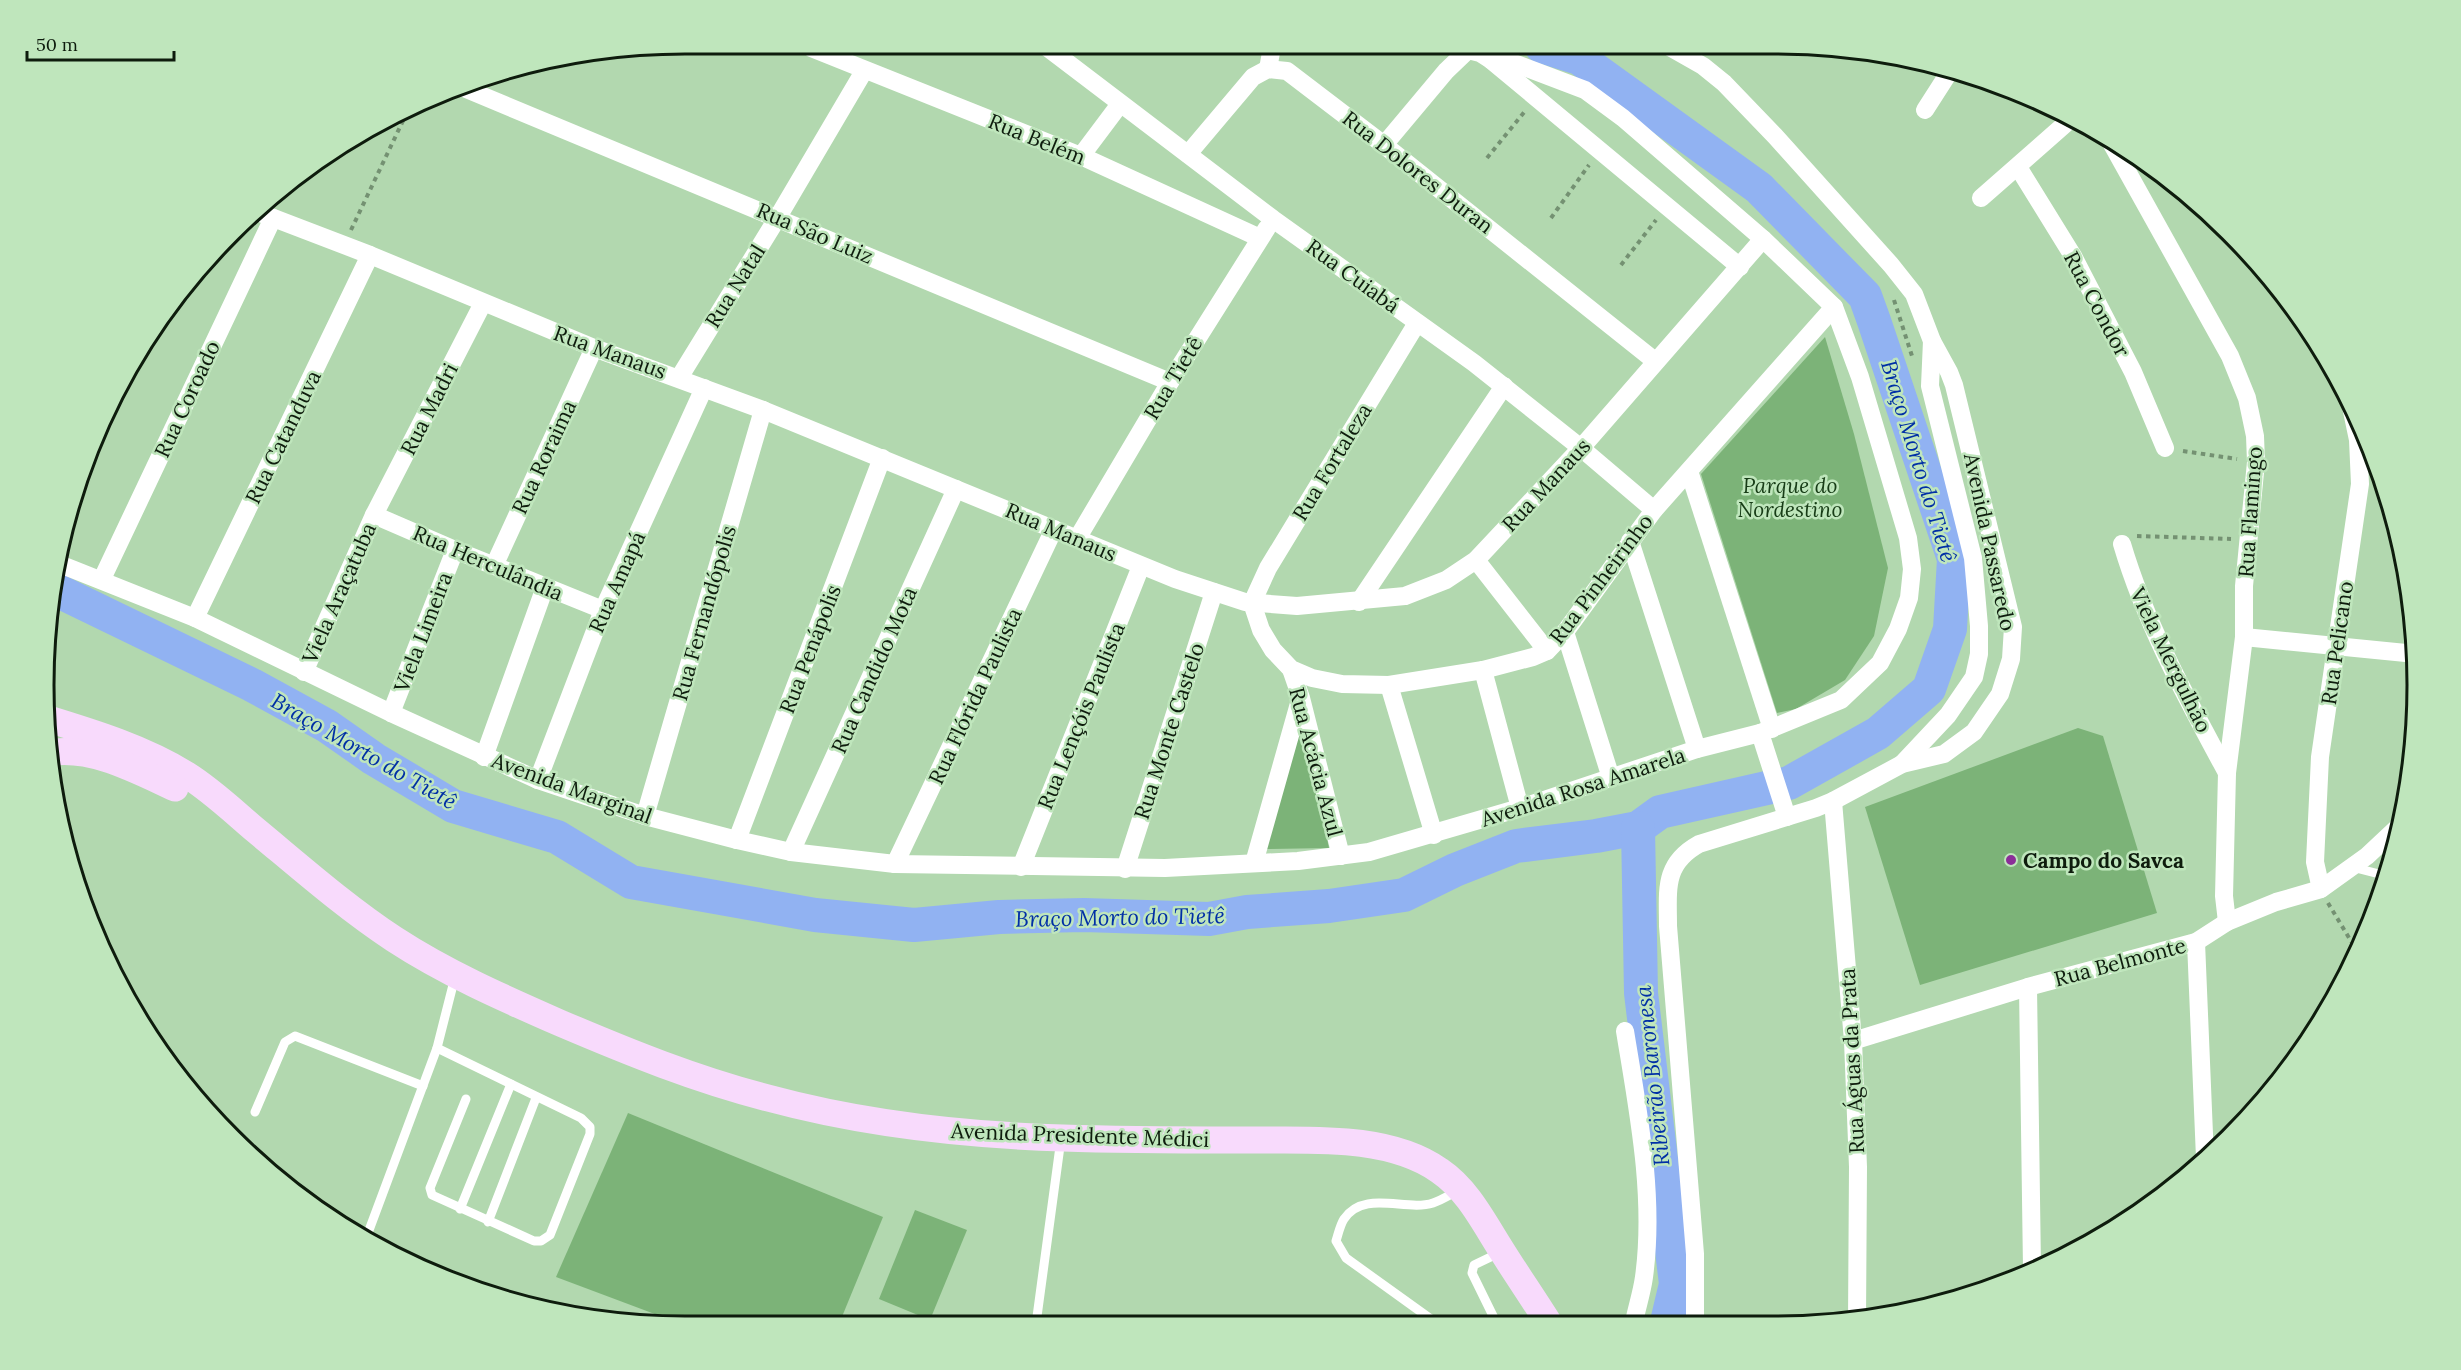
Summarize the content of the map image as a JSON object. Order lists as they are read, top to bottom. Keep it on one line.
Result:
{"streets":{"main road":["Avenida Presidente Médici"],"street":["Rua Belém","Rua Dolores Duran","Rua São Luiz","Rua Cuiabá","Rua Natal","Rua Condor","Rua Manaus","Rua Tietê","Rua Coroado","Rua Madri","Rua Catanduva","Rua Roraima","Rua Fortaleza","Rua Flamingo","Avenida Passaredo","Rua Herculândia","Rua Pinheirinho","Rua Amapá","Viela Araçatuba","Rua Fernandópolis","Viela Limeira","Rua Pelicano","Rua Penápolis","Viela Mergulhão","Rua Candido Mota","Rua Flórida Paulista","Rua Lençóis Paulista","Rua Monte Castelo","Rua Acácia Azul","Avenida Rosa Amarela","Avenida Marginal","Rua Belmonte","Rua Águas da Prata"]},"crossings":[["Rua Belém","Rua Natal"],["Rua Belém","Rua Tietê"],["Rua Dolores Duran","Rua Manaus"],["Rua São Luiz","Rua Natal"],["Rua São Luiz","Rua Tietê"],["Rua Cuiabá","Rua Manaus"],["Rua Cuiabá","Rua Tietê"],["Rua Cuiabá","Rua Fortaleza"],["Rua Cuiabá","Rua Pinheirinho"],["Rua Natal","Rua Manaus"],["Rua Manaus","Rua Tietê"],["Rua Manaus","Rua Coroado"],["Rua Manaus","Rua Madri"],["Rua Manaus","Rua Catanduva"],["Rua Manaus","Rua Roraima"],["Rua Manaus","Rua Fortaleza"],["Rua Manaus","Rua Pinheirinho"],["Rua Manaus","Rua Amapá"],["Rua Manaus","Rua Fernandópolis"],["Rua Manaus","Rua Penápolis"],["Rua Manaus","Rua Candido Mota"],["Rua Manaus","Rua Flórida Paulista"],["Rua Manaus","Rua Lençóis Paulista"],["Rua Manaus","Rua Monte Castelo"],["Rua Coroado","Avenida Marginal"],["Rua Madri","Rua Herculândia"],["Rua Madri","Viela Araçatuba"],["Rua Catanduva","Avenida Marginal"],["Rua Roraima","Rua Herculândia"],["Rua Fortaleza","Rua Pinheirinho"],["Rua Flamingo","Viela Mergulhão"],["Rua Flamingo","Rua Belmonte"],["Avenida Passaredo","Rua Águas da Prata"],["Rua Herculândia","Rua Amapá"],["Rua Herculândia","Viela Araçatuba"],["Rua Herculândia","Viela Limeira"],["Rua Pinheirinho","Rua Acácia Azul"],["Rua Pinheirinho","Avenida Rosa Amarela"],["Rua Amapá","Avenida Marginal"],["Viela Araçatuba","Avenida Marginal"],["Rua Fernandópolis","Avenida Marginal"],["Viela Limeira","Avenida Marginal"],["Rua Pelicano","Rua Belmonte"],["Rua Penápolis","Avenida Marginal"],["Rua Candido Mota","Avenida Marginal"],["Rua Flórida Paulista","Avenida Marginal"],["Rua Lençóis Paulista","Avenida Marginal"],["Rua Monte Castelo","Avenida Rosa Amarela"],["Rua Monte Castelo","Avenida Marginal"],["Rua Acácia Azul","Avenida Rosa Amarela"],["Avenida Rosa Amarela","Avenida Marginal"],["Rua Belmonte","Rua Águas da Prata"]],"water":["Braço Morto do Tietê","Ribeirão Baronesa"],"parks":["Parque do Nordestino"],"places":["Campo do Savca"],"scale_bar":"50 m"}
